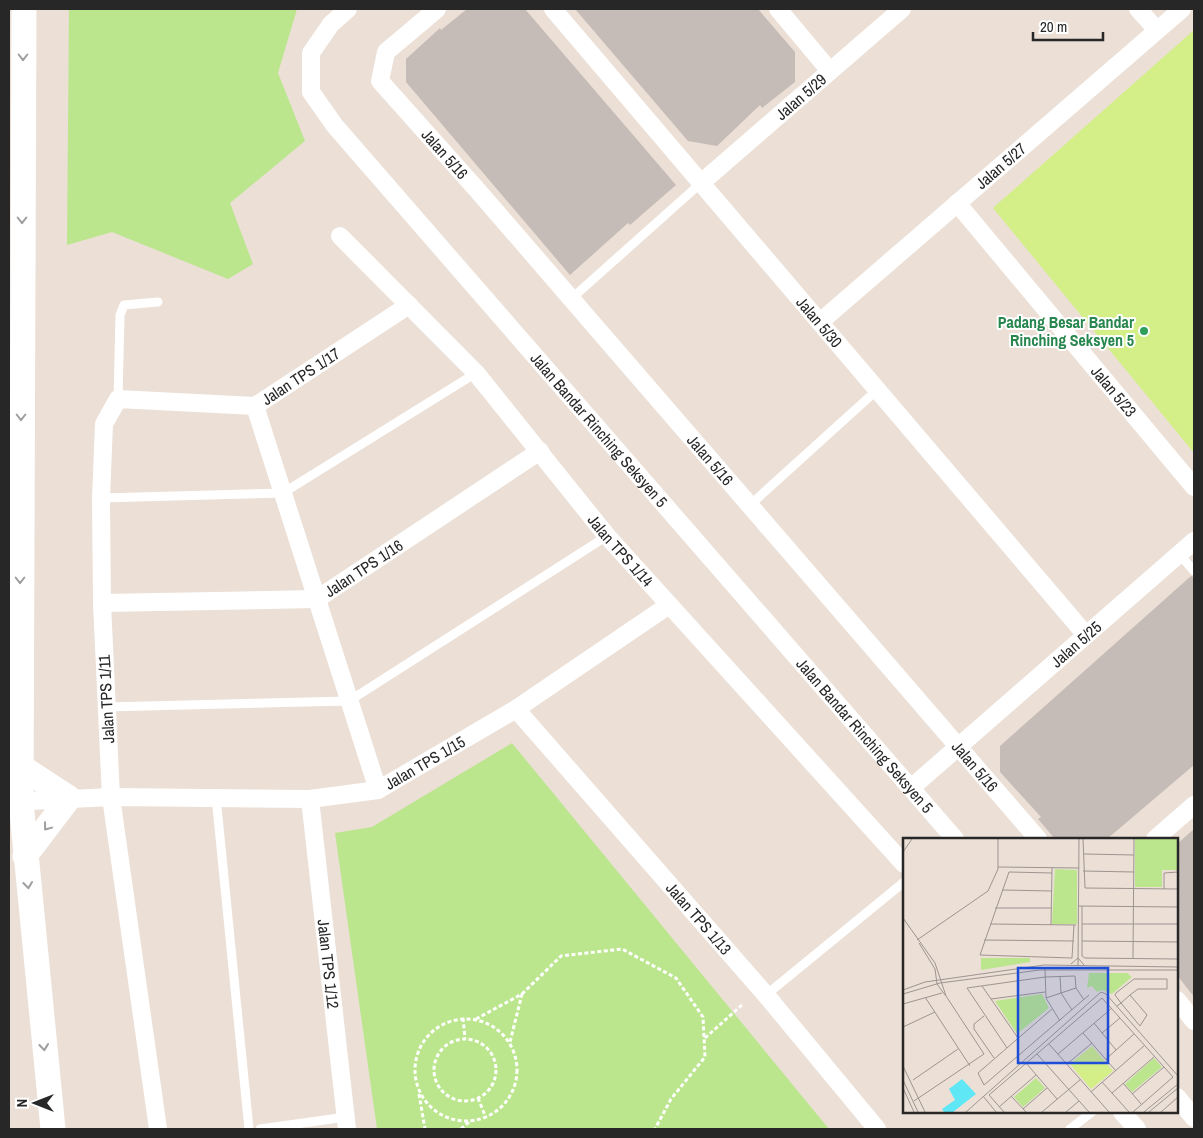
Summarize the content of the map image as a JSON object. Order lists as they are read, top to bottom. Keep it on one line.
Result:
{"streets":{"street":["Jalan 5/29","Jalan 5/16","Jalan 5/27","Jalan 5/30","Jalan TPS 1/17","Jalan 5/23","Jalan Bandar Rinching Seksyen 5","Jalan TPS 1/14","Jalan TPS 1/16","Jalan 5/25","Jalan TPS 1/11","Jalan TPS 1/15","Jalan TPS 1/13","Jalan TPS 1/12"]},"crossings":[["Jalan 5/29","Jalan 5/30"],["Jalan 5/16","Jalan 5/25"],["Jalan 5/27","Jalan 5/30"],["Jalan 5/27","Jalan 5/23"],["Jalan 5/30","Jalan 5/25"],["Jalan TPS 1/17","Jalan TPS 1/14"],["Jalan TPS 1/17","Jalan TPS 1/11"],["Jalan Bandar Rinching Seksyen 5","Jalan 5/25"],["Jalan TPS 1/14","Jalan TPS 1/16"],["Jalan TPS 1/14","Jalan TPS 1/15"],["Jalan TPS 1/16","Jalan TPS 1/11"],["Jalan TPS 1/11","Jalan TPS 1/15"],["Jalan TPS 1/15","Jalan TPS 1/13"],["Jalan TPS 1/15","Jalan TPS 1/12"]],"places":["Padang Besar Bandar Rinching Seksyen 5"],"scale_bar":"20 m","north":"left"}
